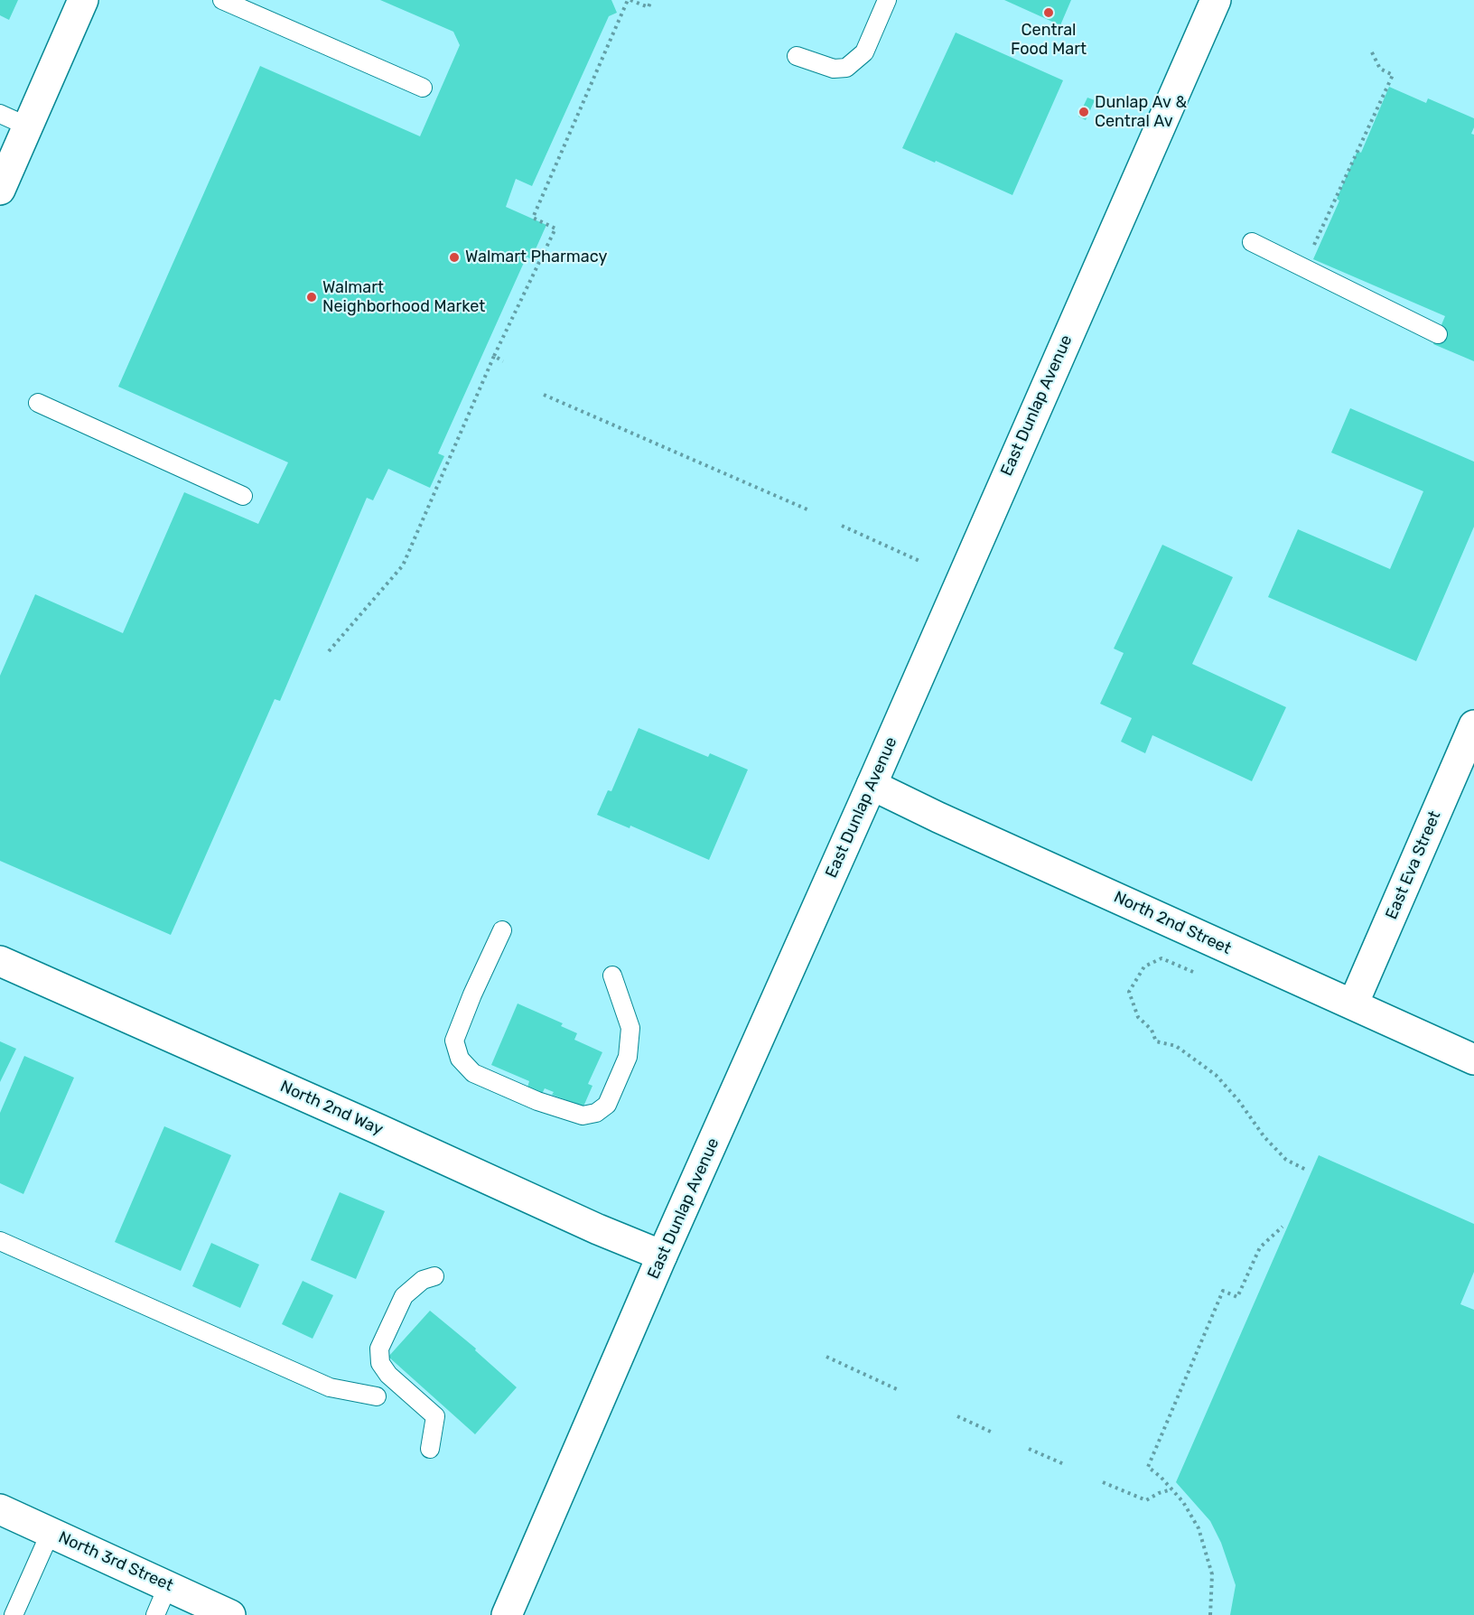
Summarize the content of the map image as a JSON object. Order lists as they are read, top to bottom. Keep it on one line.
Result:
{"streets":{"street":["East Dunlap Avenue","East Eva Street","North 2nd Street","North 2nd Way","North 3rd Street"]},"crossings":[["East Dunlap Avenue","North 2nd Street"],["East Dunlap Avenue","North 2nd Way"],["East Eva Street","North 2nd Street"]],"places":["Central Food Mart","Dunlap Av & Central Av","Walmart Pharmacy","Walmart Neighborhood Market"]}
